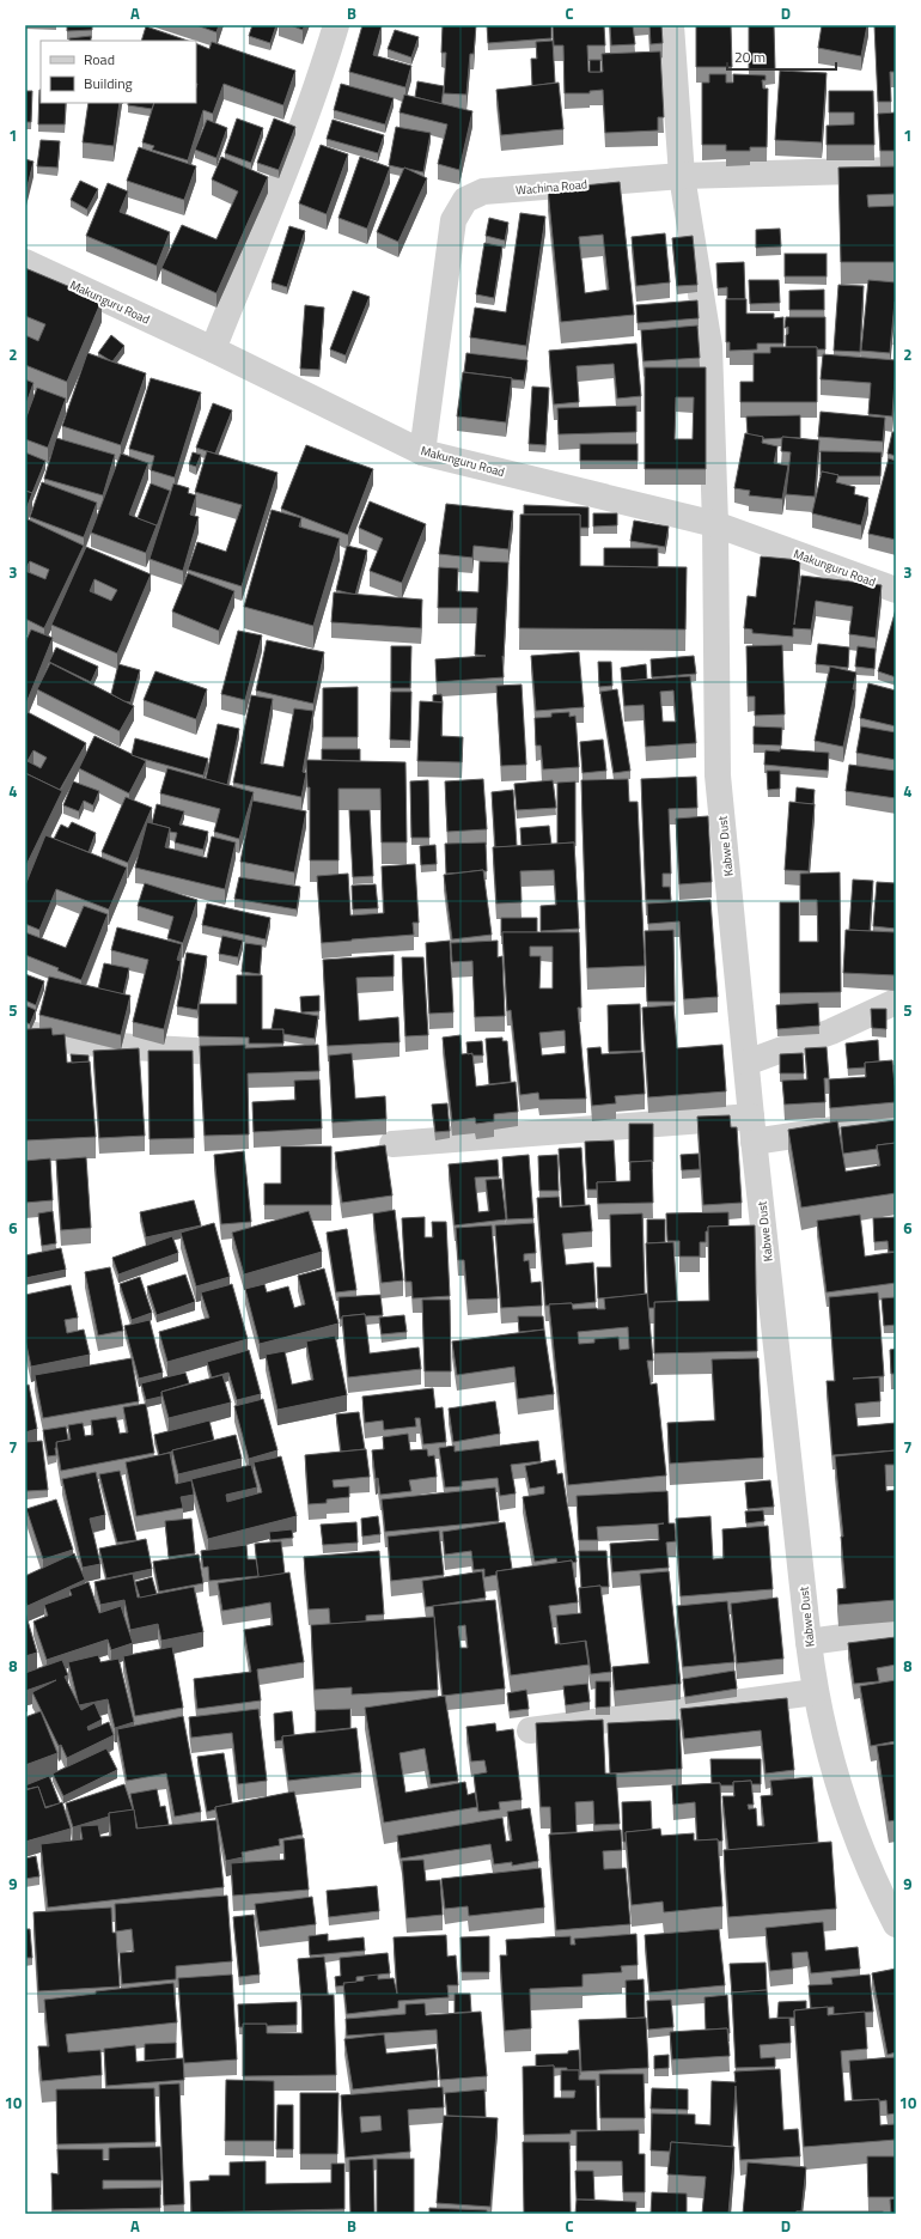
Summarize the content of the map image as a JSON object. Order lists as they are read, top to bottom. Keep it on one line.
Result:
{"streets":{"street":["Wachina Road","Makunguru Road","Kabwe Dust"]},"crossings":[["Wachina Road","Makunguru Road"],["Wachina Road","Kabwe Dust"],["Makunguru Road","Kabwe Dust"]],"legend":["Road","Building"],"scale_bar":"20 m","grid":{"columns":["A","B","C","D"],"rows":["1","2","3","4","5","6","7","8","9","10"]}}
